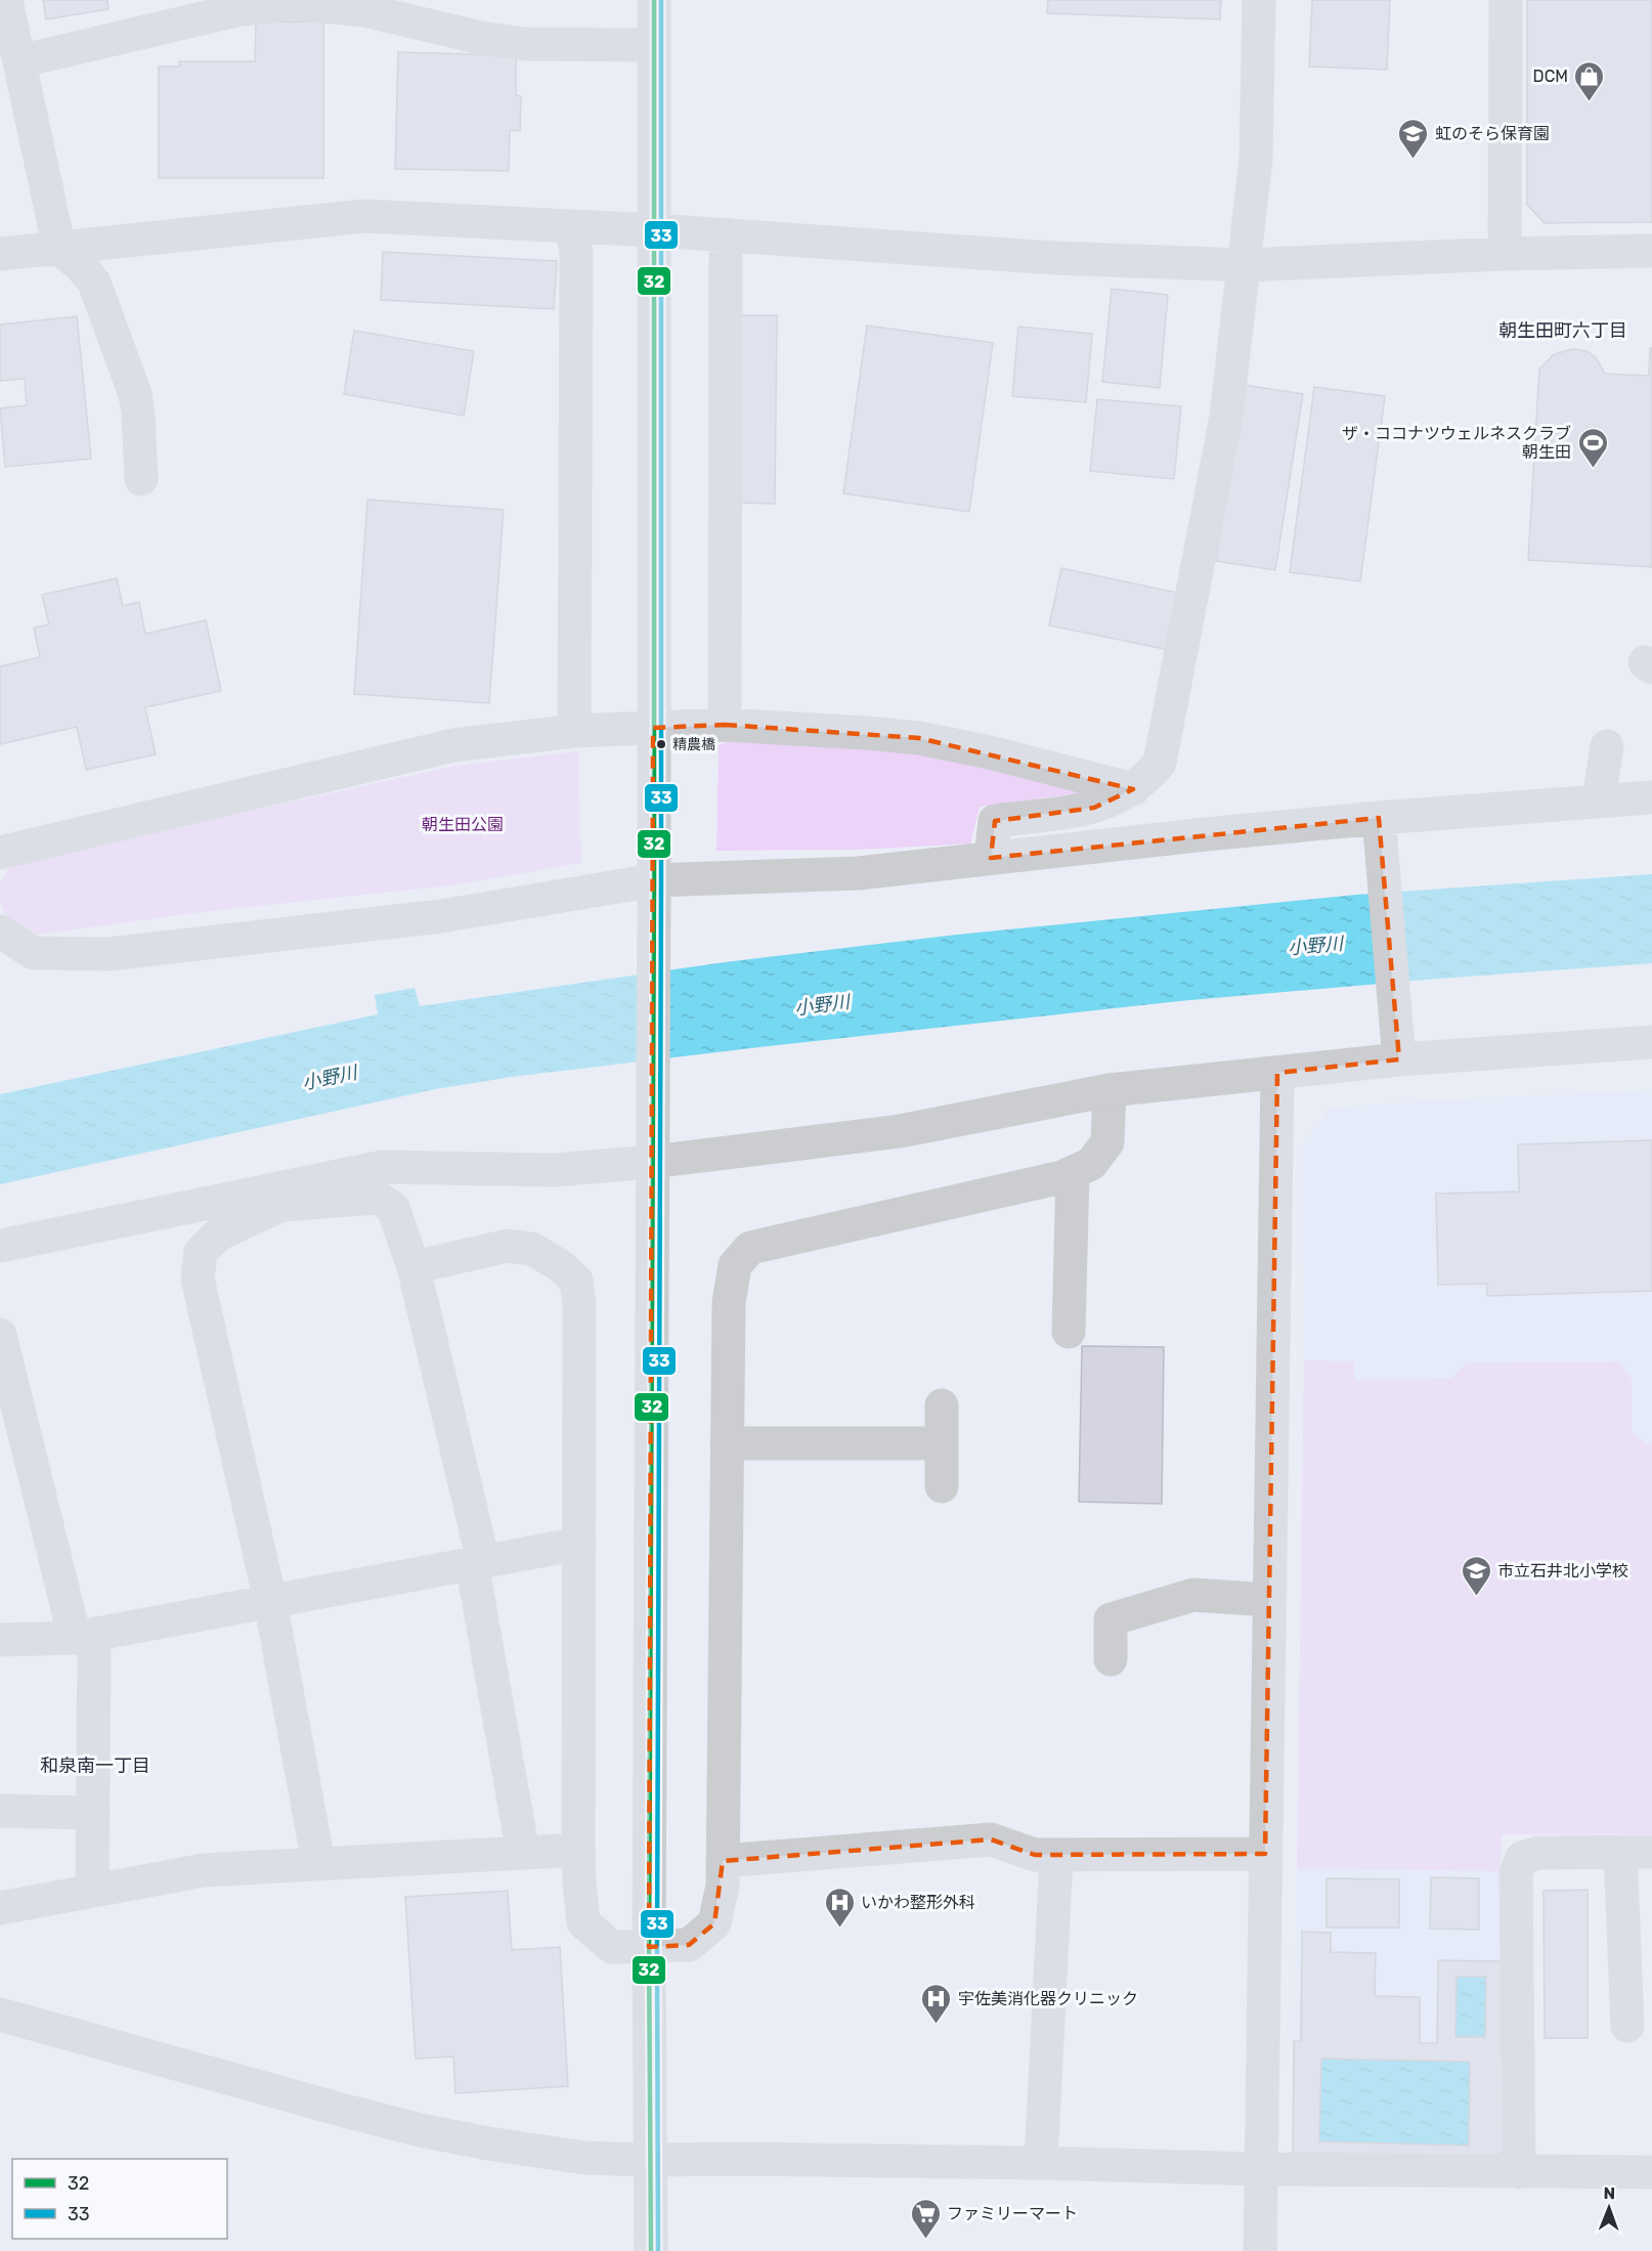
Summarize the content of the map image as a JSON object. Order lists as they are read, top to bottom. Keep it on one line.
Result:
{"districts":["朝生田町六丁目","和泉南一丁目"],"water":["小野川"],"parks":["朝生田公園"],"places":{"shop":["DCM"],"school or university":["虹のそら保育園","市立石井北小学校"],"sports":["ザ・ココナツウェルネスクラブ 朝生田"],"other":["精農橋"],"hospital":["いかわ整形外科","宇佐美消化器クリニック"],"supermarket":["ファミリーマート"]},"lines":["transit line 32","transit line 33"],"legend":["32","33"],"north":"top"}
